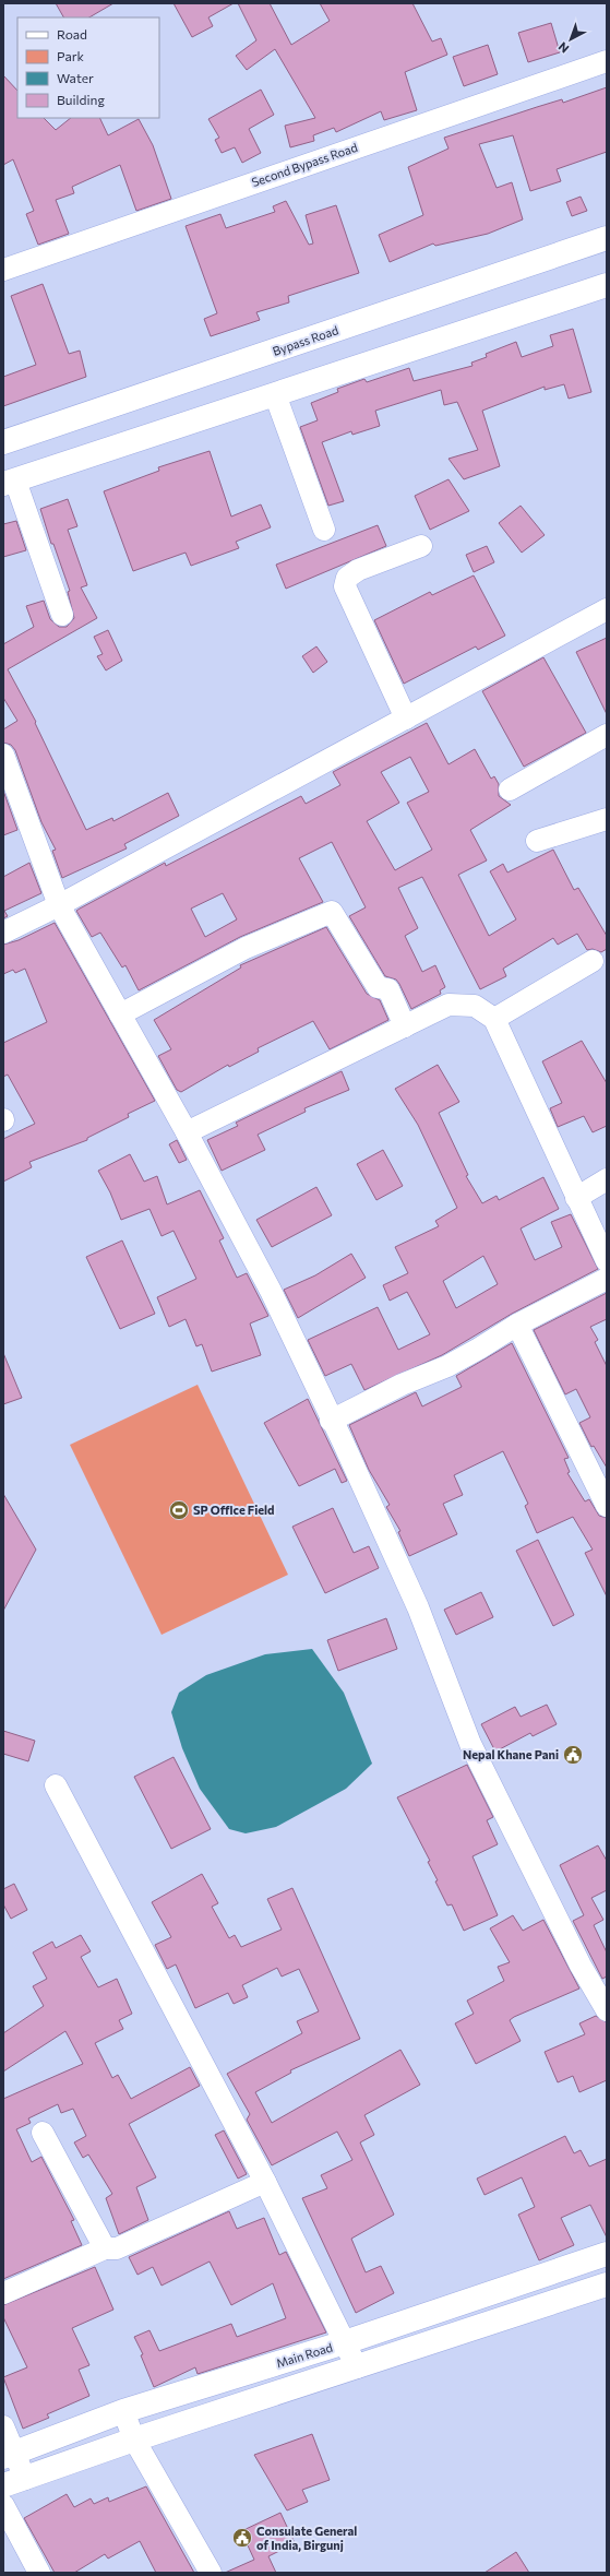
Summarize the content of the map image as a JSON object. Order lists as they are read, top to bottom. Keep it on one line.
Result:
{"streets":{"main road":["Bypass Road","Main Road"],"street":["Second Bypass Road"]},"places":{"sports":["SP Office Field"],"public building":["Nepal Khane Pani","Consulate General of India, Birgunj"]},"legend":["Road","Park","Water","Building"],"north":"bottom left"}
